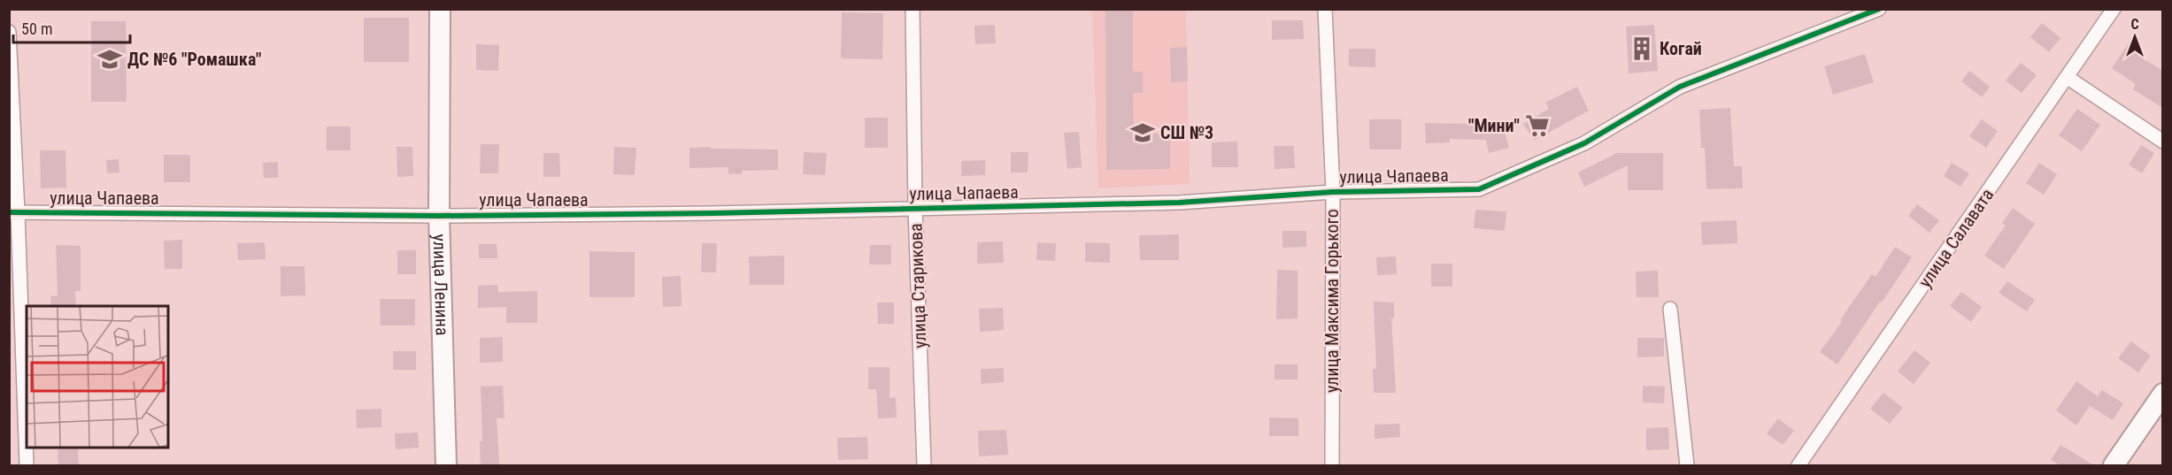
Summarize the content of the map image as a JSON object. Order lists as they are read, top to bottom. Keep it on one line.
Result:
{"streets":{"street":["улица Чапаева","улица Салавата","улица Ленина","улица Старикова","улица Максима Горького"]},"crossings":[["улица Чапаева","улица Ленина"],["улица Чапаева","улица Старикова"],["улица Чапаева","улица Максима Горького"]],"places":{"building":["Когай"],"school or university":["ДС №6 \"Ромашка\"","СШ №3"],"supermarket":["\"Мини\""]},"scale_bar":"50 m","north":"top"}
